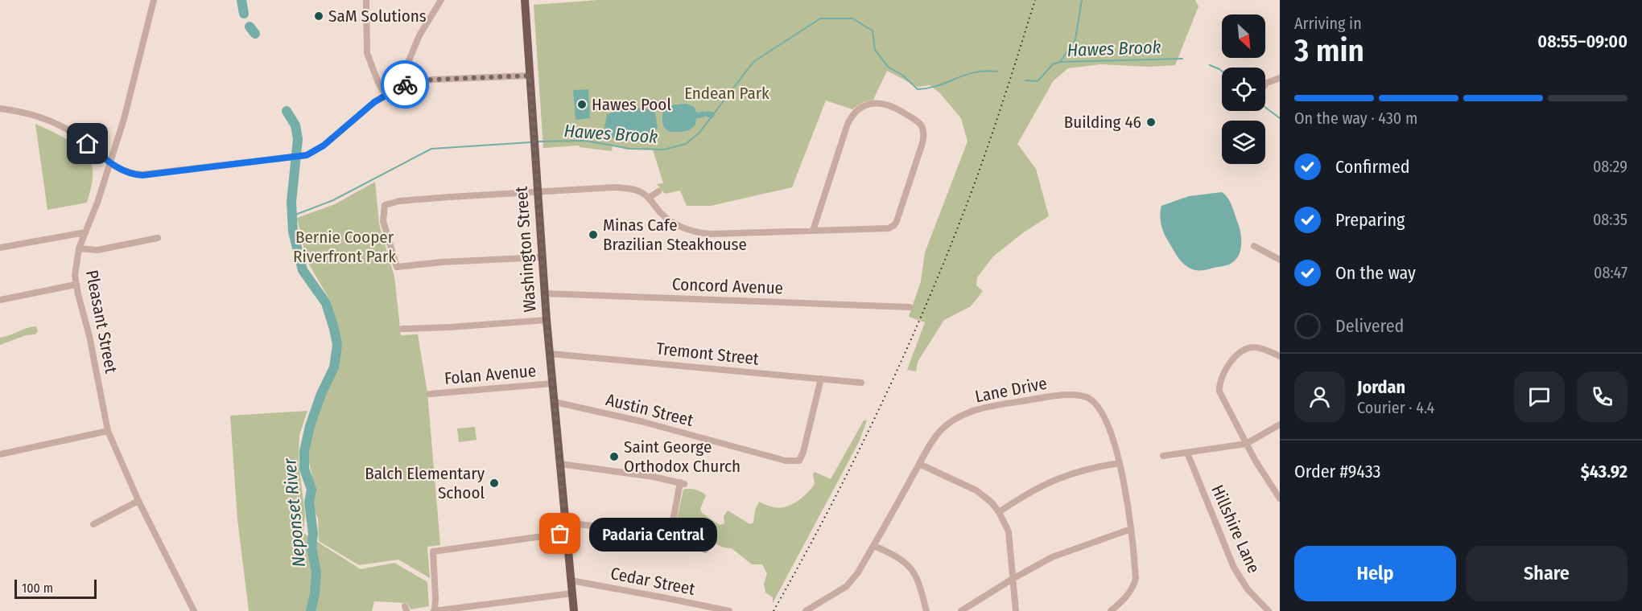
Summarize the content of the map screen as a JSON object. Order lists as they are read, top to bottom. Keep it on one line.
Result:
{"streets":{"main road":["Washington Street"],"street":["Concord Avenue","Pleasant Street","Tremont Street","Folan Avenue","Lane Drive","Austin Street","Hillshire Lane","Cedar Street"]},"crossings":[["Washington Street","Concord Avenue"],["Washington Street","Tremont Street"],["Washington Street","Folan Avenue"],["Washington Street","Austin Street"],["Washington Street","Cedar Street"],["Tremont Street","Austin Street"]],"water":["Hawes Brook","Neponset River"],"parks":["Endean Park","Bernie Cooper Riverfront Park"],"places":["SaM Solutions","Hawes Pool","Building 46","Minas Cafe Brazilian Steakhouse","Saint George Orthodox Church","Balch Elementary School","Padaria Central"],"scale_bar":"100 m","north":"bottom right","page":{"heading":["3 min","Arriving in","08:55–09:00"],"panel":["Jordan","Courier · 4.4","Order #9433","$43.92"],"bar":"On the way · 430 m","list":[["Confirmed","08:29"],["Preparing","08:35"],["On the way","08:47"],"Delivered"],"bubble":"Padaria Central","buttons":["Help","Share"],"scale":"100 m"}}
